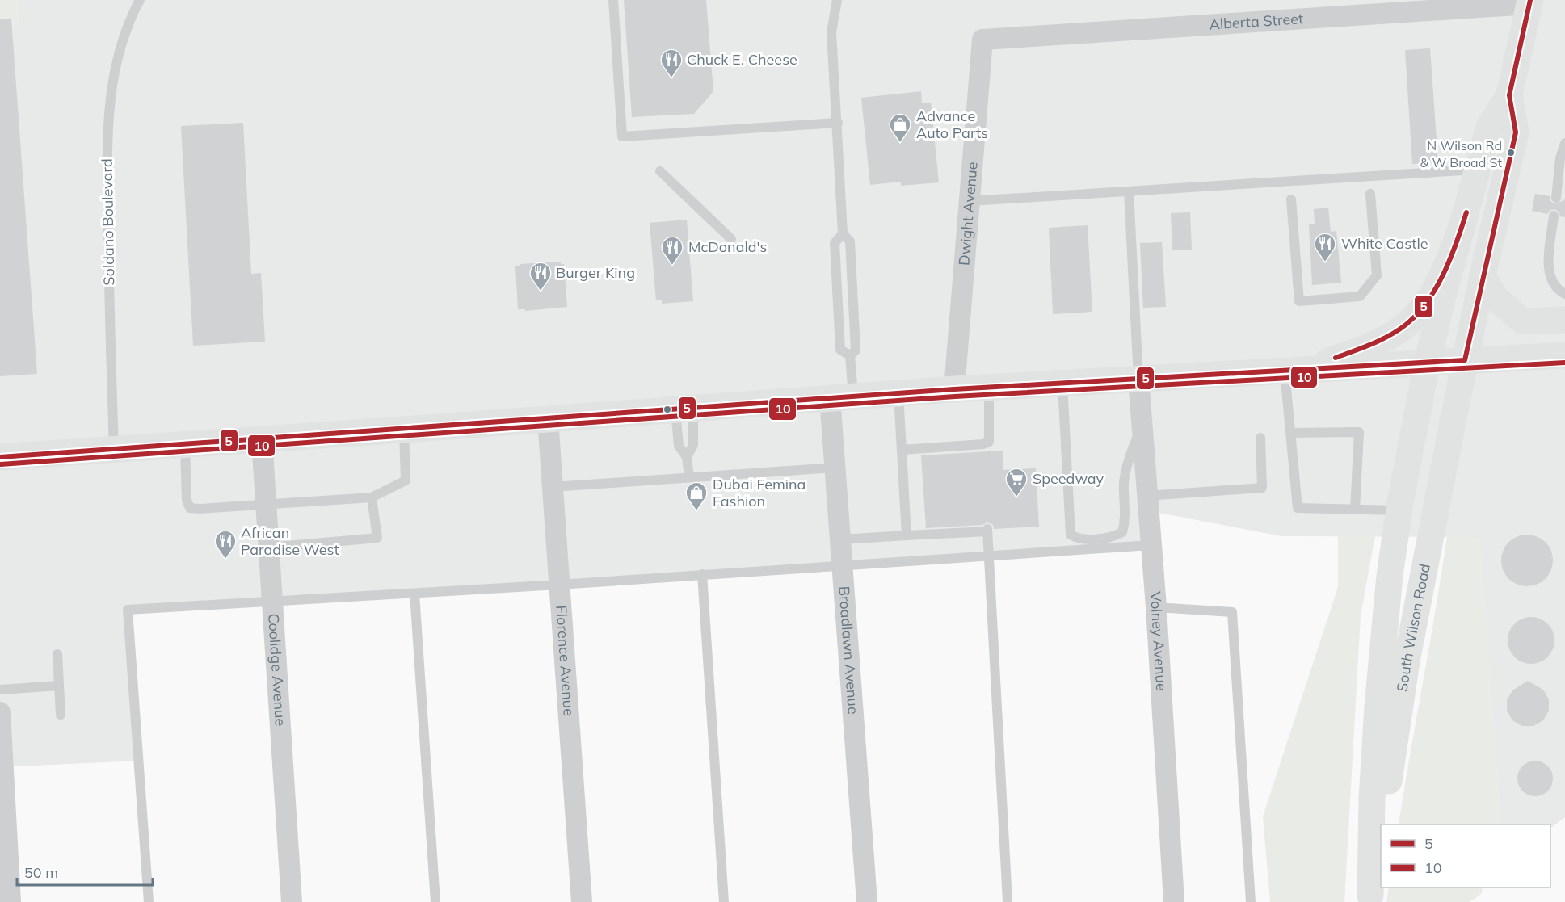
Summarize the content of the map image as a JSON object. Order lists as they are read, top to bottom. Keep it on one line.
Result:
{"streets":{"main road":["South Wilson Road"],"street":["Alberta Street","Dwight Avenue","Volney Avenue","Broadlawn Avenue","Florence Avenue","Coolidge Avenue"],"lane":["Soldano Boulevard"]},"crossings":[["Alberta Street","Dwight Avenue"]],"places":{"restaurant":["Chuck E. Cheese","White Castle","McDonald's","Burger King","African Paradise West"],"shop":["Advance Auto Parts","Dubai Femina Fashion"],"other":["N Wilson Rd & W Broad St"],"supermarket":["Speedway"]},"lines":["transit line 5","transit line 10"],"legend":["5","10"],"scale_bar":"50 m"}
